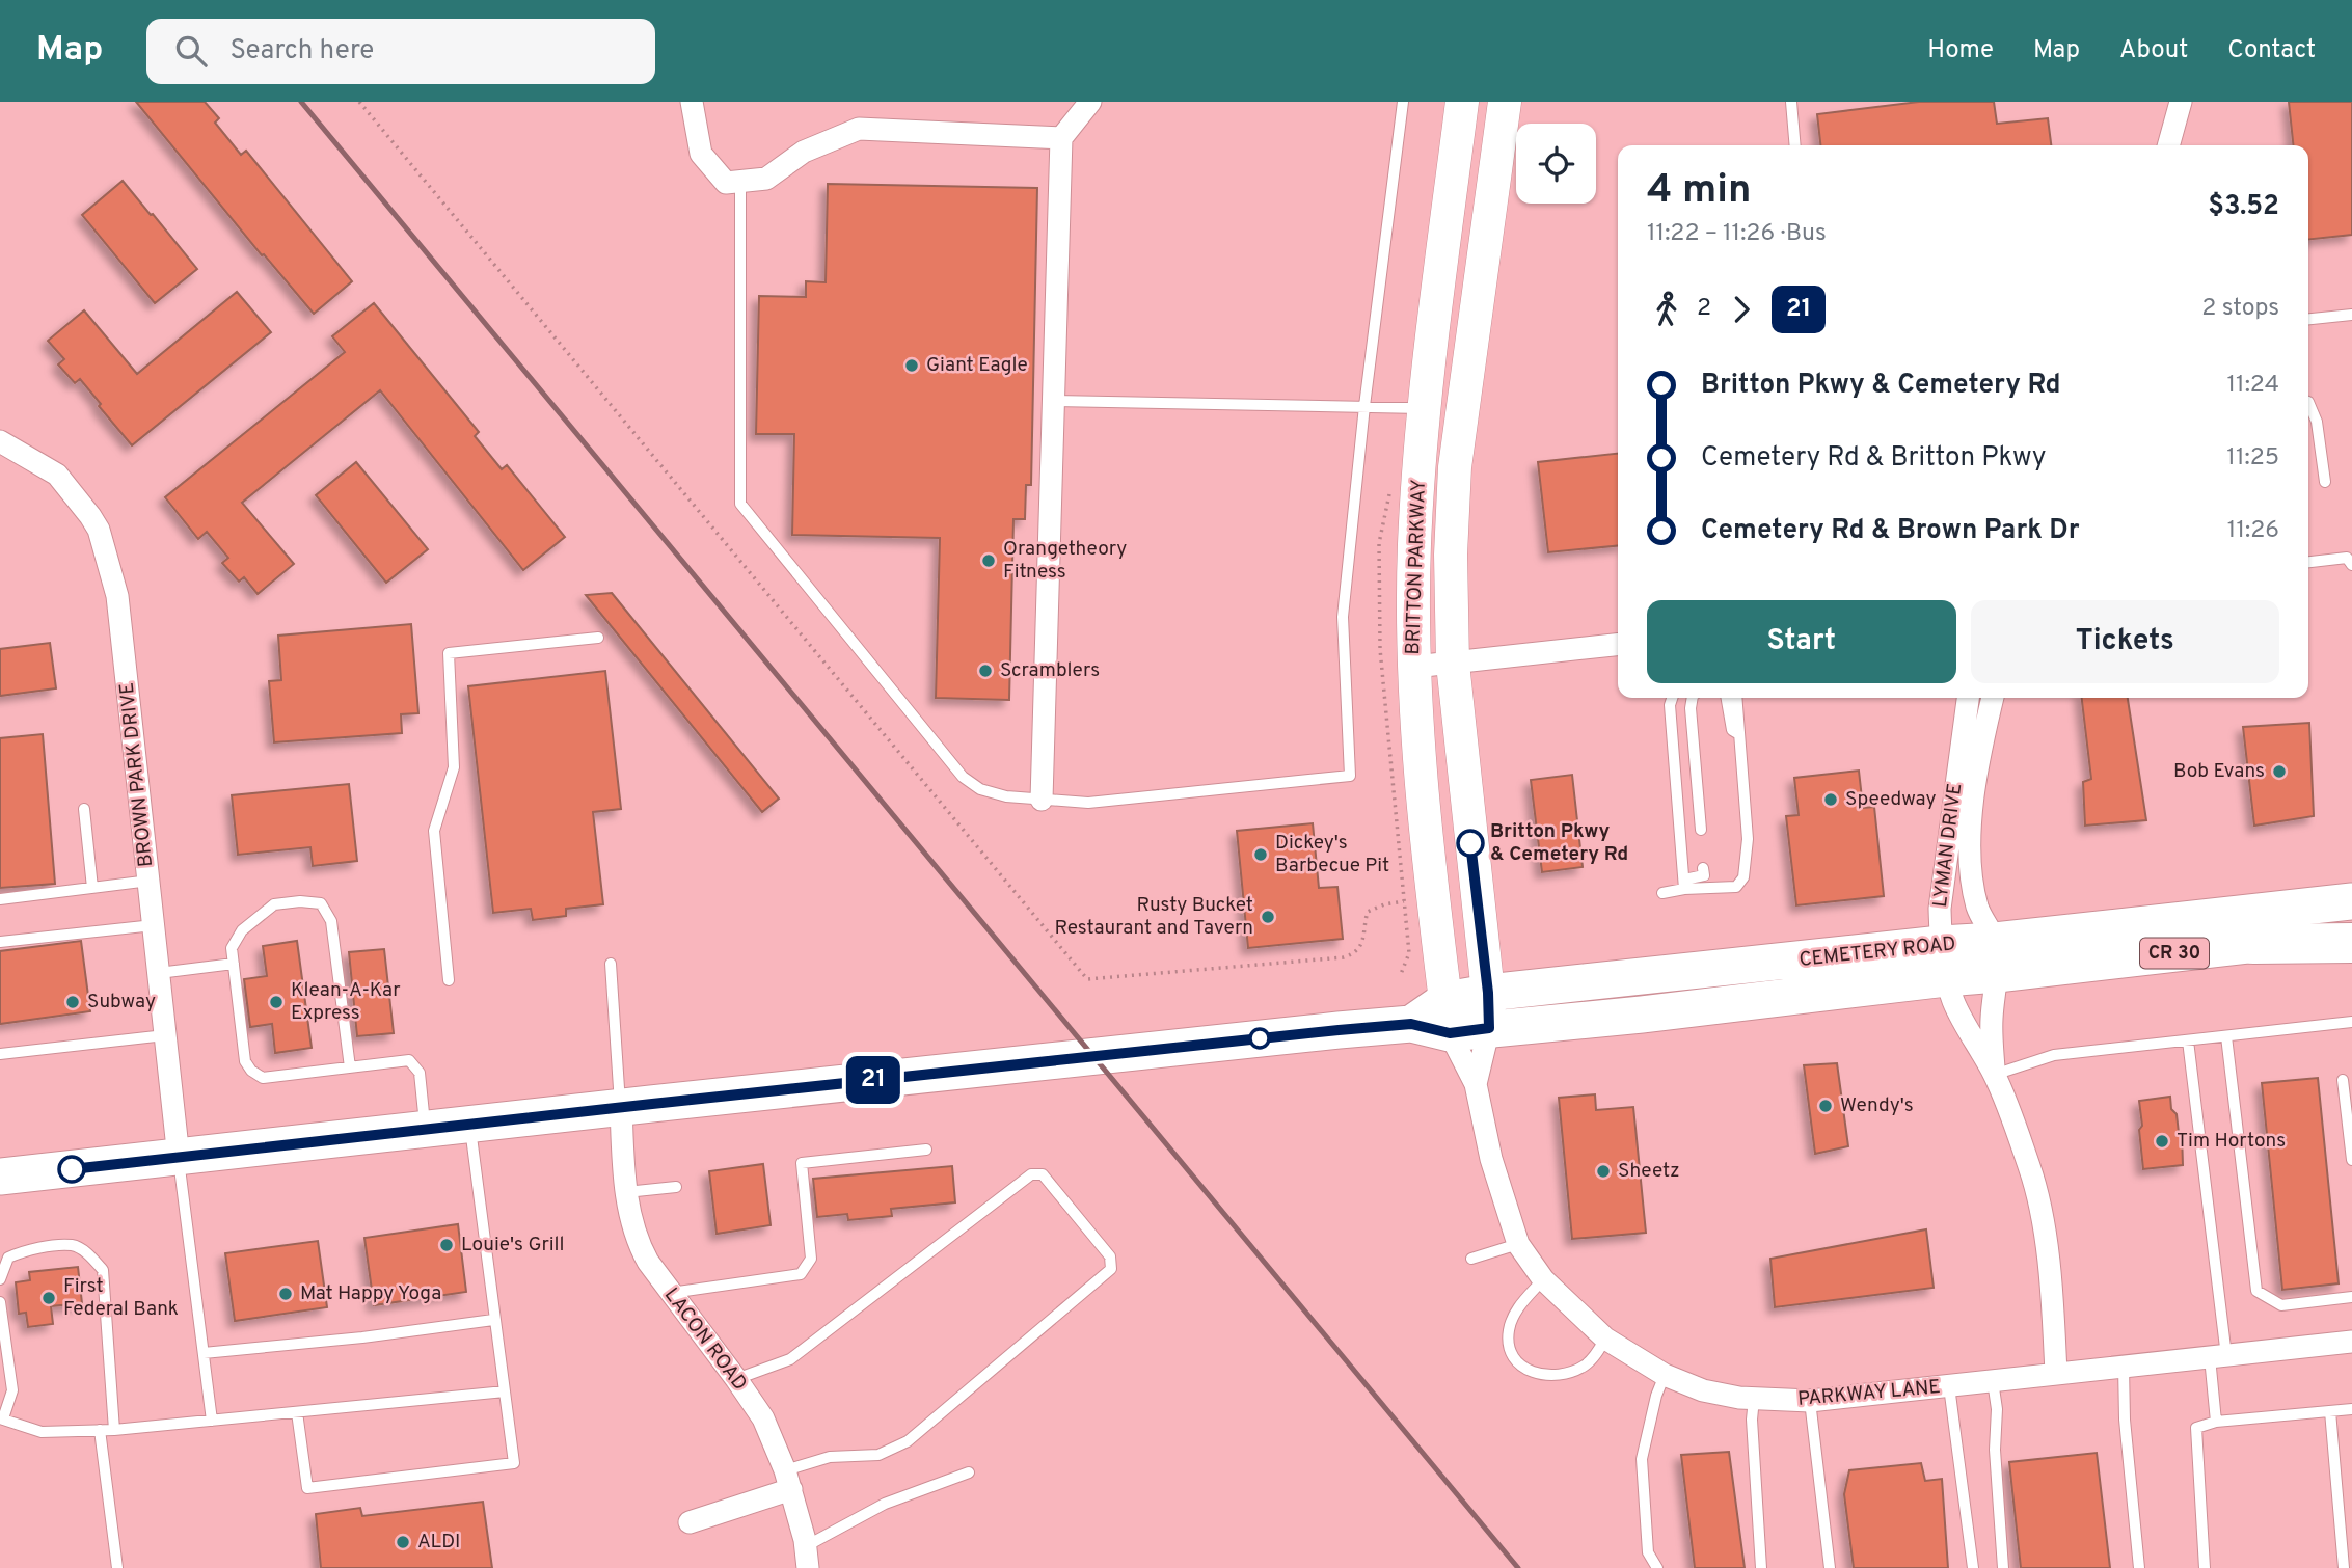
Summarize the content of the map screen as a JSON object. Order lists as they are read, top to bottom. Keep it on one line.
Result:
{"streets":{"main road":["BRITTON PARKWAY","CEMETERY ROAD","CR 30"],"street":["BROWN PARK DRIVE","LYMAN DRIVE","LACON ROAD","PARKWAY LANE"]},"crossings":[["BRITTON PARKWAY","CEMETERY ROAD"],["BRITTON PARKWAY","PARKWAY LANE"],["BROWN PARK DRIVE","CEMETERY ROAD"],["LYMAN DRIVE","CEMETERY ROAD"],["LYMAN DRIVE","PARKWAY LANE"],["CEMETERY ROAD","LACON ROAD"],["CEMETERY ROAD","PARKWAY LANE"]],"places":["Giant Eagle","Orangetheory Fitness","Scramblers","Bob Evans","Speedway","Britton Pkwy & Cemetery Rd","Dickey's Barbecue Pit","Rusty Bucket Restaurant and Tavern","Subway","Klean-A-Kar Express","Wendy's","Tim Hortons","Sheetz","Louie's Grill","Mat Happy Yoga","First Federal Bank","ALDI"],"lines":["bus line 21"],"page":{"header":"Map","search":"Search here","nav":["Home","Map","About","Contact"],"on_map":"21","heading":["4 min","11:22 – 11:26 · Bus","$3.52"],"legs":["2","21","2 stops"],"list":[{"name":"Britton Pkwy & Cemetery Rd","value":"11:24"},{"name":"Cemetery Rd & Britton Pkwy","value":"11:25"},{"name":"Cemetery Rd & Brown Park Dr","value":"11:26"}],"buttons":["Start","Tickets"]}}
